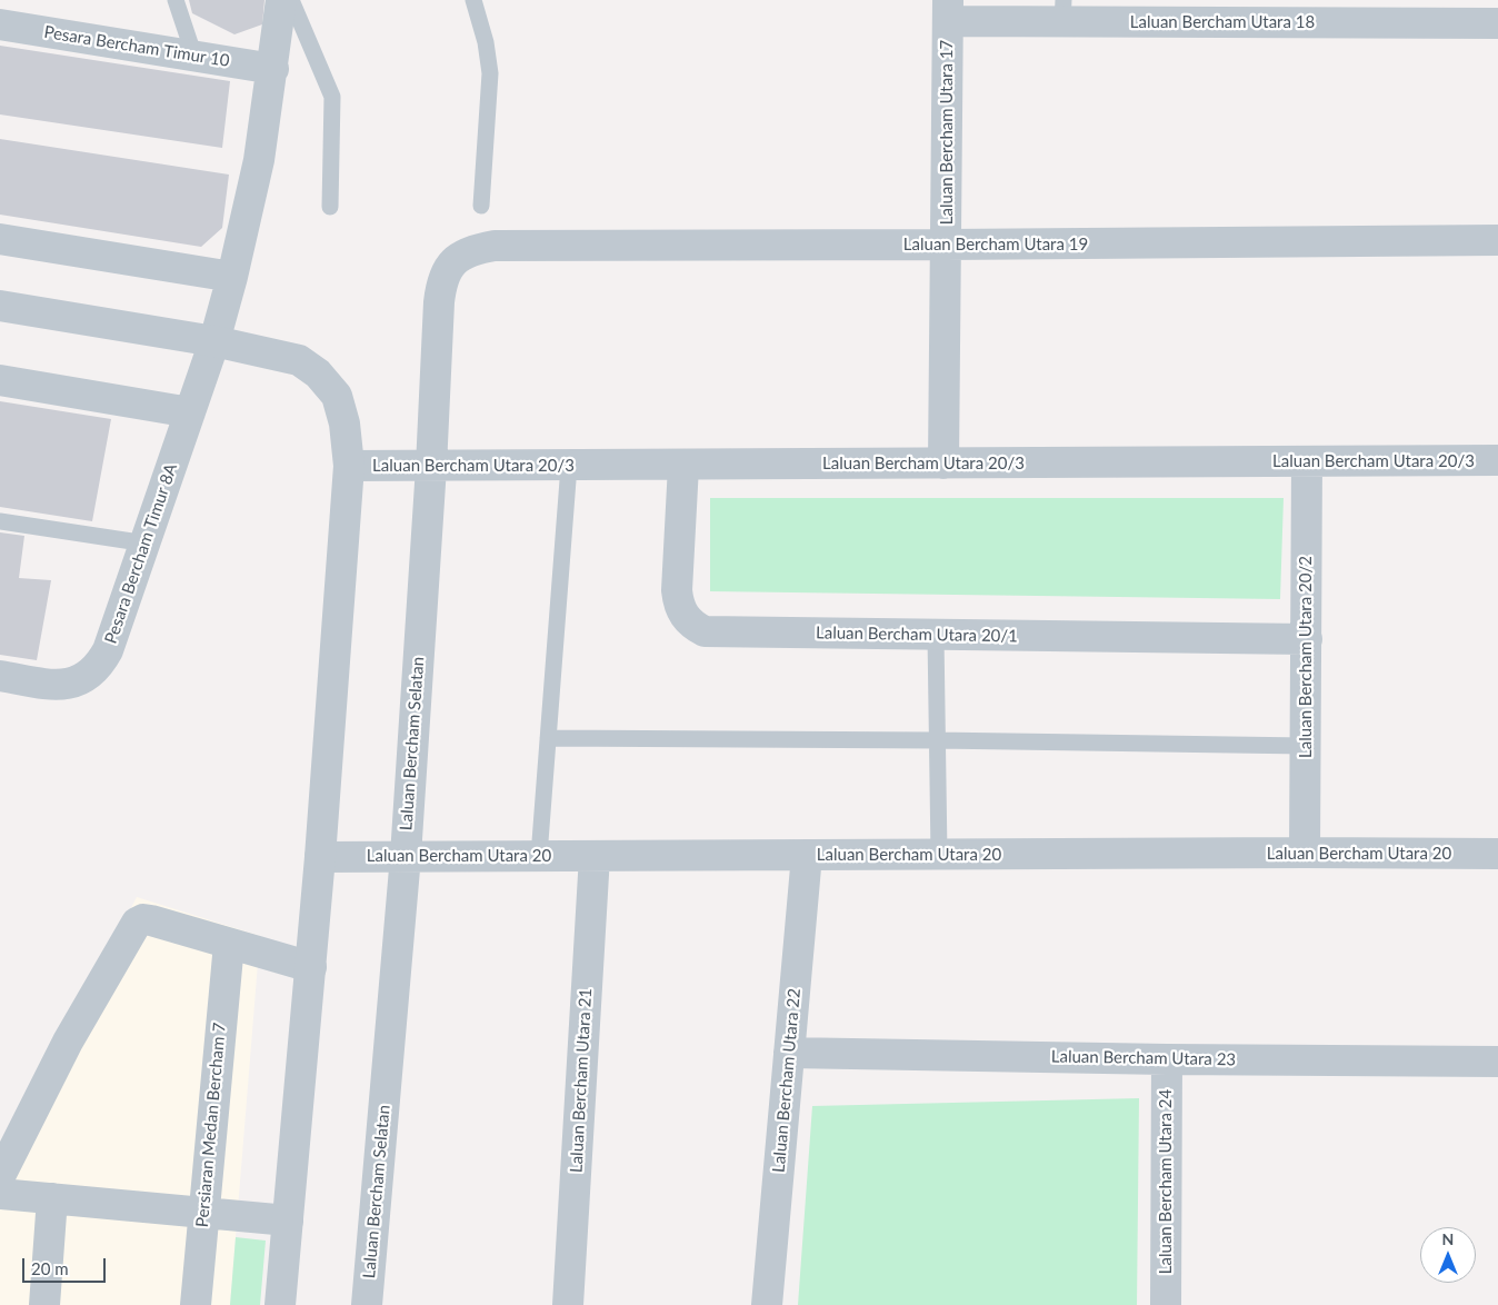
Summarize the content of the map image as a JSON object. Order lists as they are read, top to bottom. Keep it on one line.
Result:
{"streets":{"street":["Laluan Bercham Utara 18","Pesara Bercham Timur 10","Laluan Bercham Utara 17","Laluan Bercham Utara 19","Laluan Bercham Utara 20/3","Pesara Bercham Timur 8A","Laluan Bercham Utara 20/1","Laluan Bercham Utara 20/2","Laluan Bercham Selatan","Laluan Bercham Utara 20","Laluan Bercham Utara 23","Laluan Bercham Utara 21","Laluan Bercham Utara 22","Persiaran Medan Bercham 7","Laluan Bercham Utara 24"]},"crossings":[["Laluan Bercham Utara 18","Laluan Bercham Utara 17"],["Pesara Bercham Timur 10","Pesara Bercham Timur 8A"],["Laluan Bercham Utara 17","Laluan Bercham Utara 19"],["Laluan Bercham Utara 17","Laluan Bercham Utara 20/3"],["Laluan Bercham Utara 19","Laluan Bercham Selatan"],["Laluan Bercham Utara 20/3","Laluan Bercham Utara 20/1"],["Laluan Bercham Utara 20/3","Laluan Bercham Utara 20/2"],["Laluan Bercham Utara 20/3","Laluan Bercham Selatan"],["Laluan Bercham Utara 20/1","Laluan Bercham Utara 20/2"],["Laluan Bercham Utara 20/2","Laluan Bercham Utara 20"],["Laluan Bercham Selatan","Laluan Bercham Utara 20"],["Laluan Bercham Utara 20","Laluan Bercham Utara 21"],["Laluan Bercham Utara 20","Laluan Bercham Utara 22"],["Laluan Bercham Utara 23","Laluan Bercham Utara 22"],["Laluan Bercham Utara 23","Laluan Bercham Utara 24"]],"scale_bar":"20 m","north":"top"}
